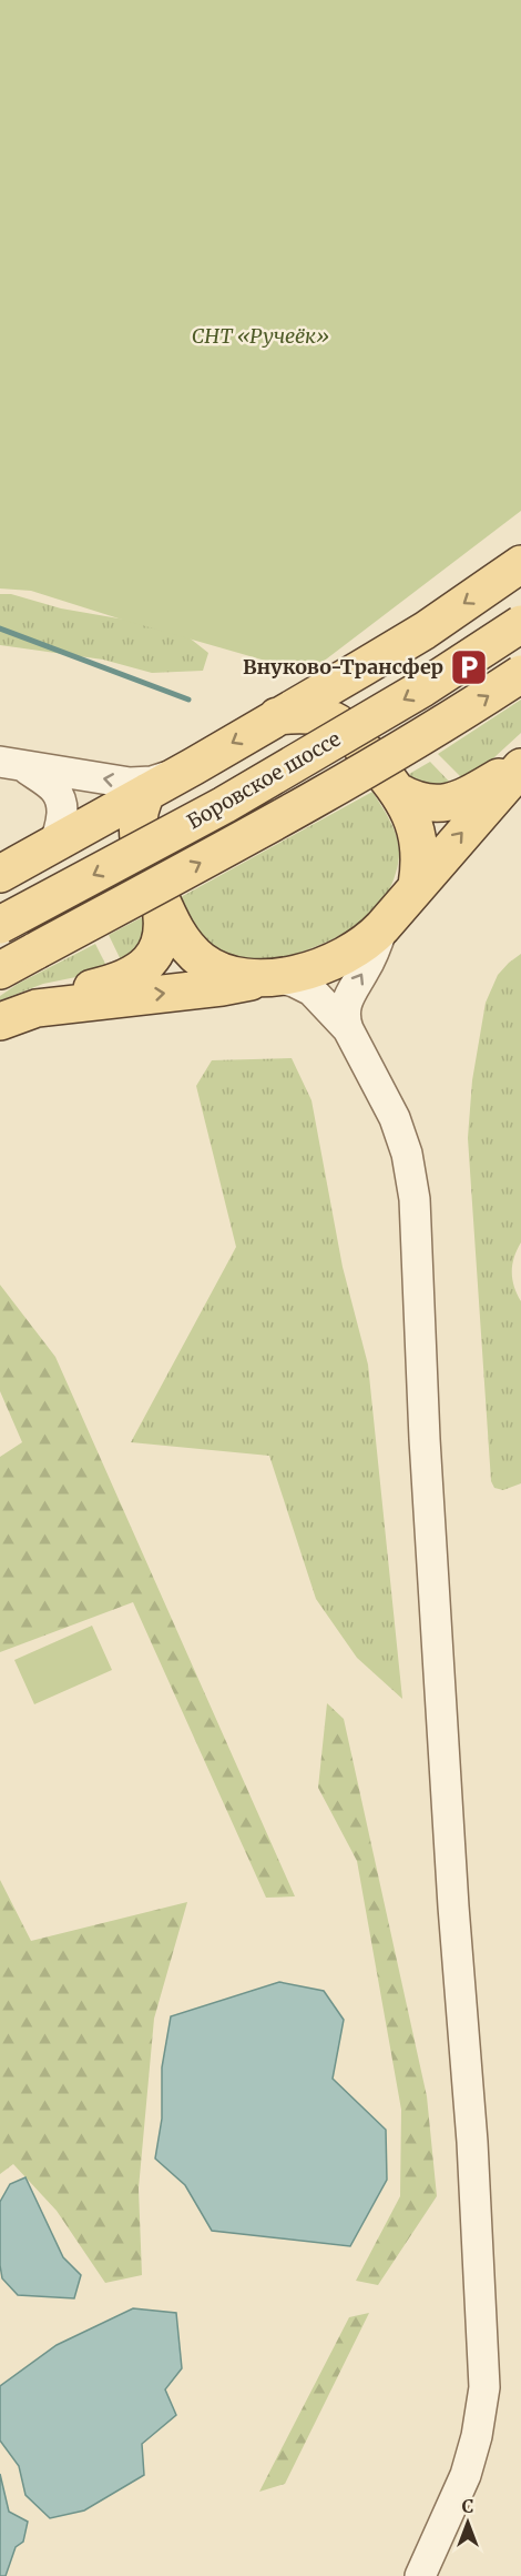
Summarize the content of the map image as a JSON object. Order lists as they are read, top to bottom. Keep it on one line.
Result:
{"streets":{"main road":["Боровское шоссе"]},"parks":["СНТ «Ручеёк»"],"places":{"parking":["Внуково-Трансфер"]},"north":"top"}
